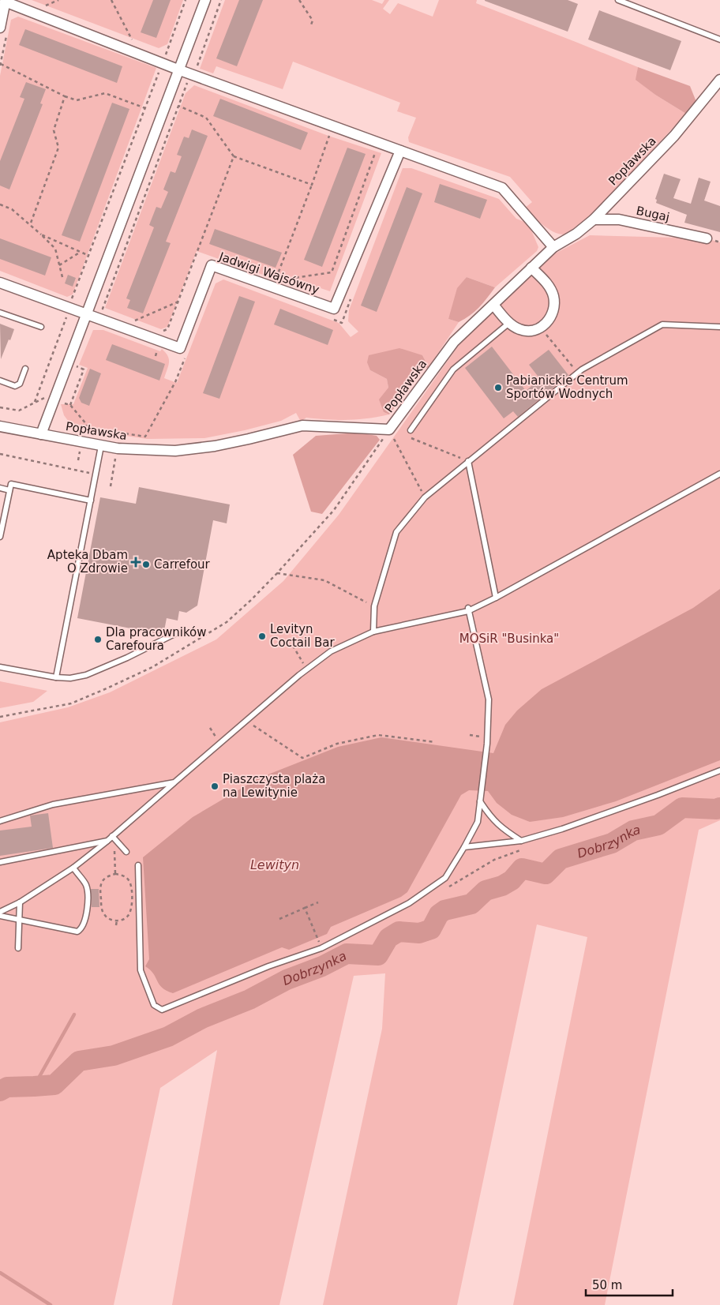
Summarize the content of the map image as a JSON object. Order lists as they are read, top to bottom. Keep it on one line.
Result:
{"streets":{"street":["Popławska","Bugaj","Jadwigi Wajsówny"]},"crossings":[["Popławska","Bugaj"]],"water":["Dobrzynka","Lewityn"],"parks":["MOSiR \"Businka\""],"places":{"other":["Pabianickie Centrum Sportów Wodnych","Carrefour","Levityn Coctail Bar","Dla pracowników Carefoura","Piaszczysta plaża na Lewitynie"],"health":["Apteka Dbam O Zdrowie"]},"scale_bar":"50 m"}
